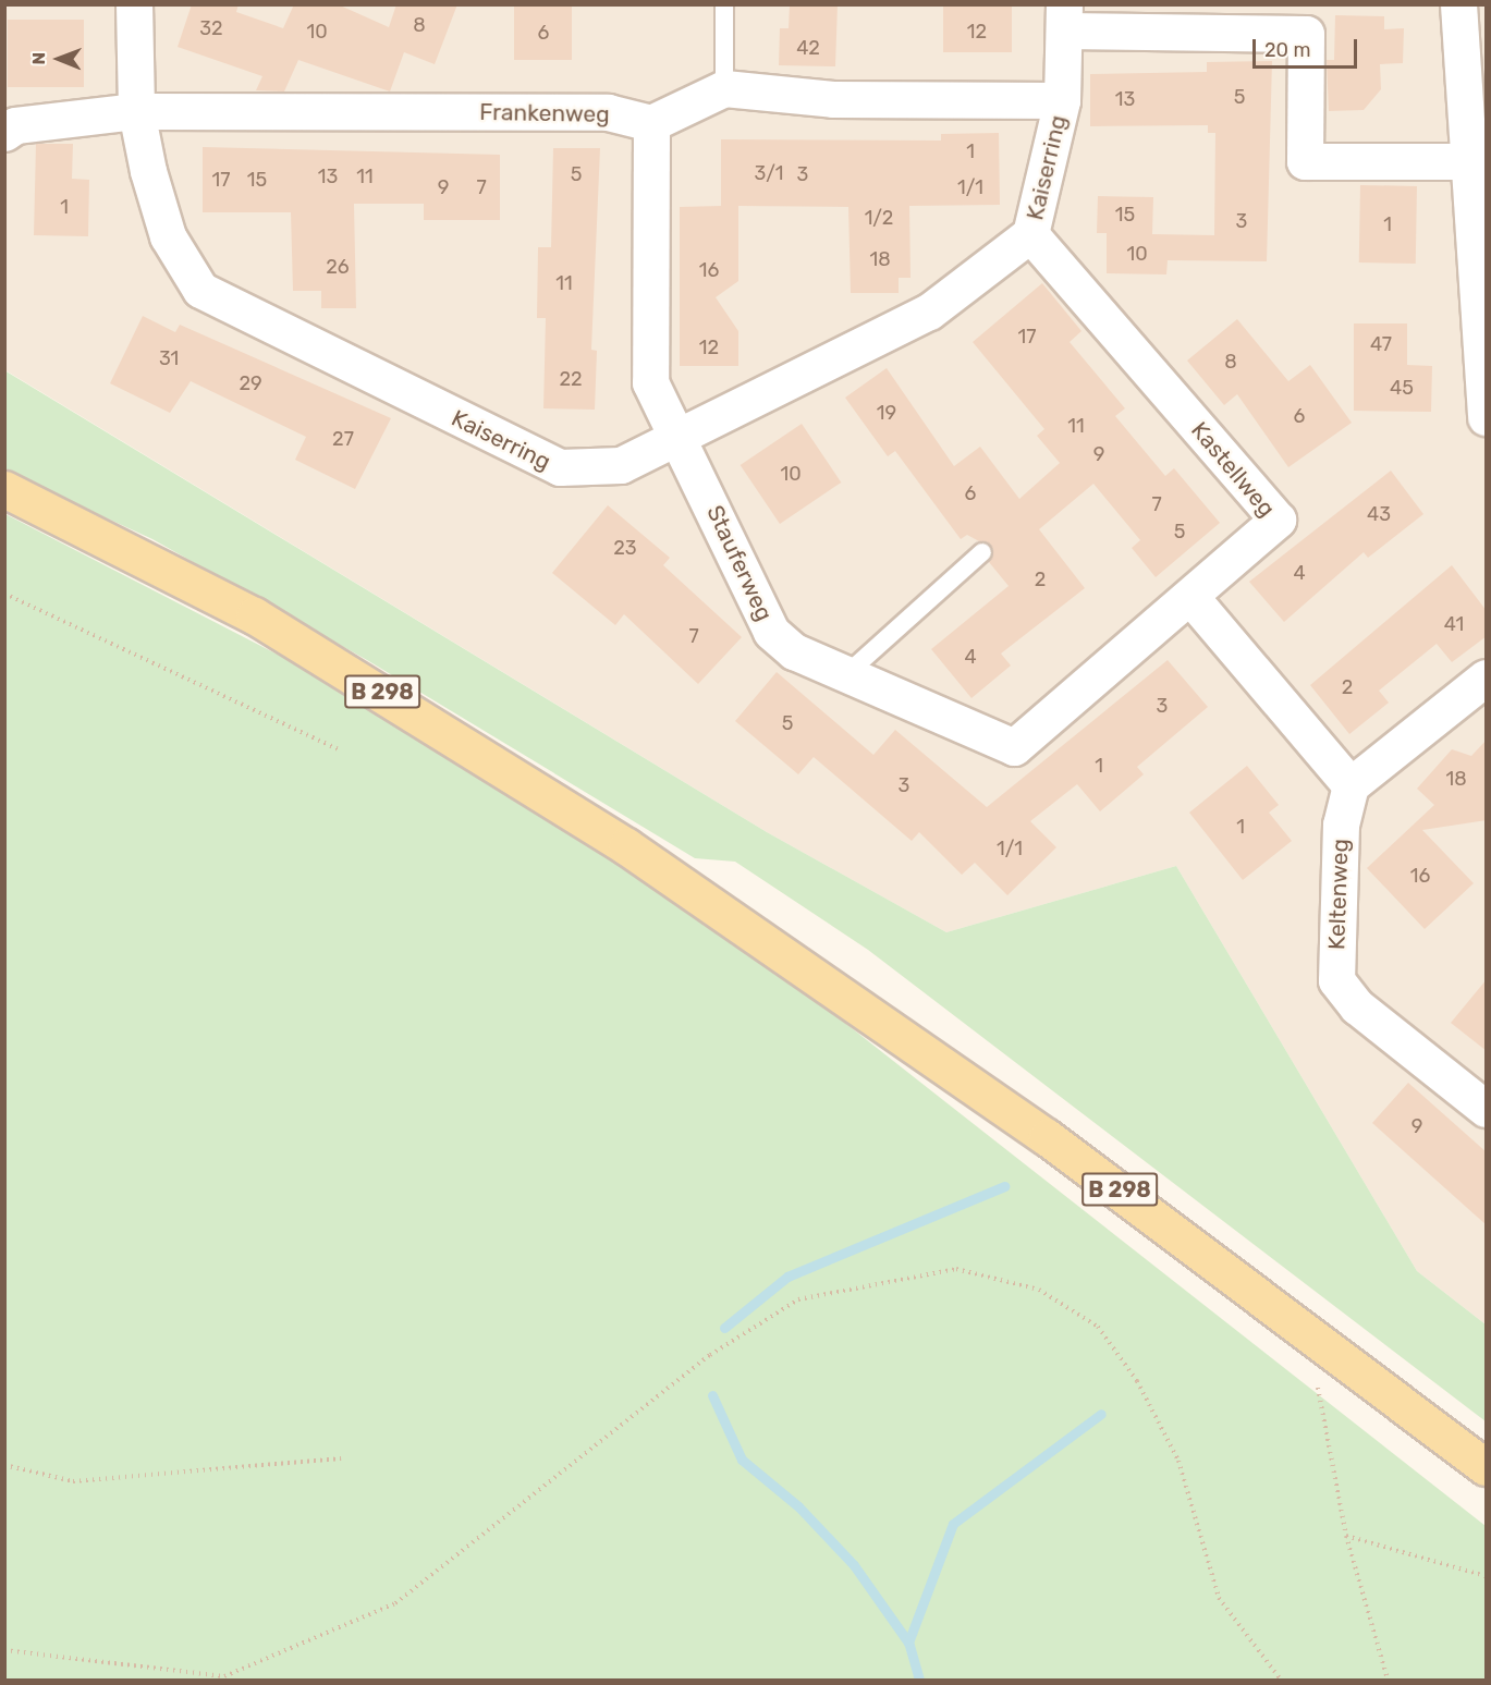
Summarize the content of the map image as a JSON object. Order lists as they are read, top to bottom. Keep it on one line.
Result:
{"streets":{"main road":["B 298"],"street":["Frankenweg","Kaiserring","Kastellweg","Stauferweg","Keltenweg"]},"crossings":[["Frankenweg","Kaiserring"],["Frankenweg","Stauferweg"],["Kaiserring","Kastellweg"],["Kaiserring","Stauferweg"],["Kastellweg","Stauferweg"]],"house_numbers":["8","32","10","12","6","42","5","13","1","3/1","5","3","13","11","17","15","9","7","1/1","1","15","1/2","3","1","10","18","26","16","11","17","47","12","31","8","22","29","45","19","6","11","27","9","10","6","7","43","5","23","4","2","41","7","4","2","3","5","1","18","3","1","1/1","16","9"],"scale_bar":"20 m","north":"left"}
